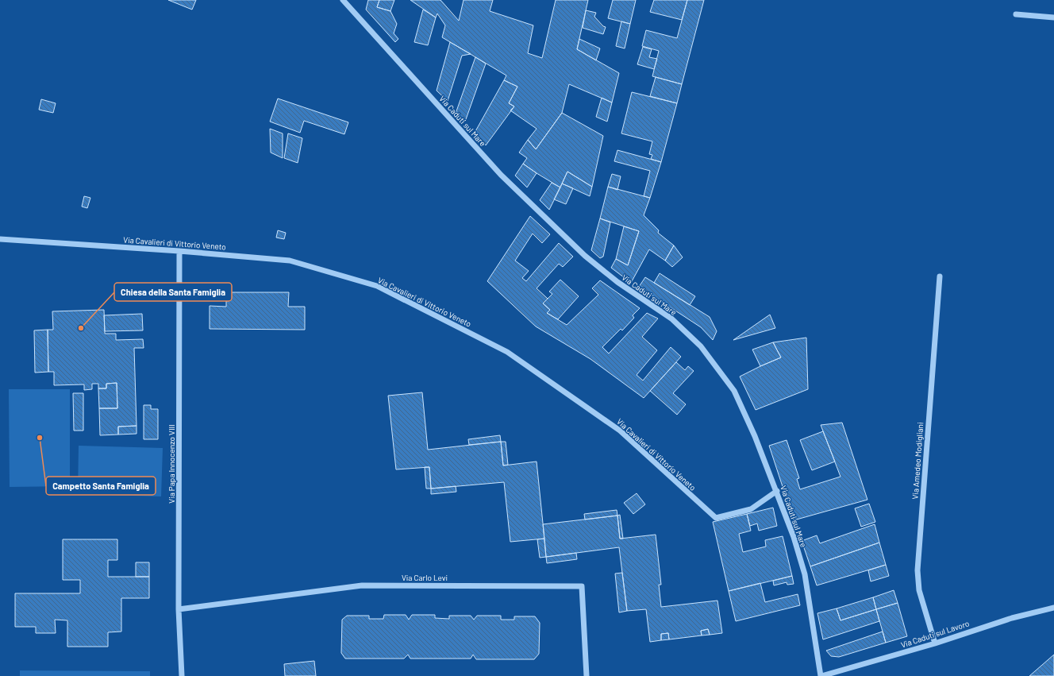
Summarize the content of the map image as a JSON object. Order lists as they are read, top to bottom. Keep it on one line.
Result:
{"streets":{"street":["Via Caduti sul Mare","Via Cavalieri di Vittorio Veneto","Via Amedeo Modigliani","Via Papa Innocenzo VIII","Via Carlo Levi","Via Caduti sul Lavoro"]},"crossings":[["Via Caduti sul Mare","Via Cavalieri di Vittorio Veneto"],["Via Caduti sul Mare","Via Caduti sul Lavoro"],["Via Cavalieri di Vittorio Veneto","Via Papa Innocenzo VIII"],["Via Amedeo Modigliani","Via Caduti sul Lavoro"],["Via Papa Innocenzo VIII","Via Carlo Levi"]],"places":["Chiesa della Santa Famiglia","Campetto Santa Famiglia"]}
